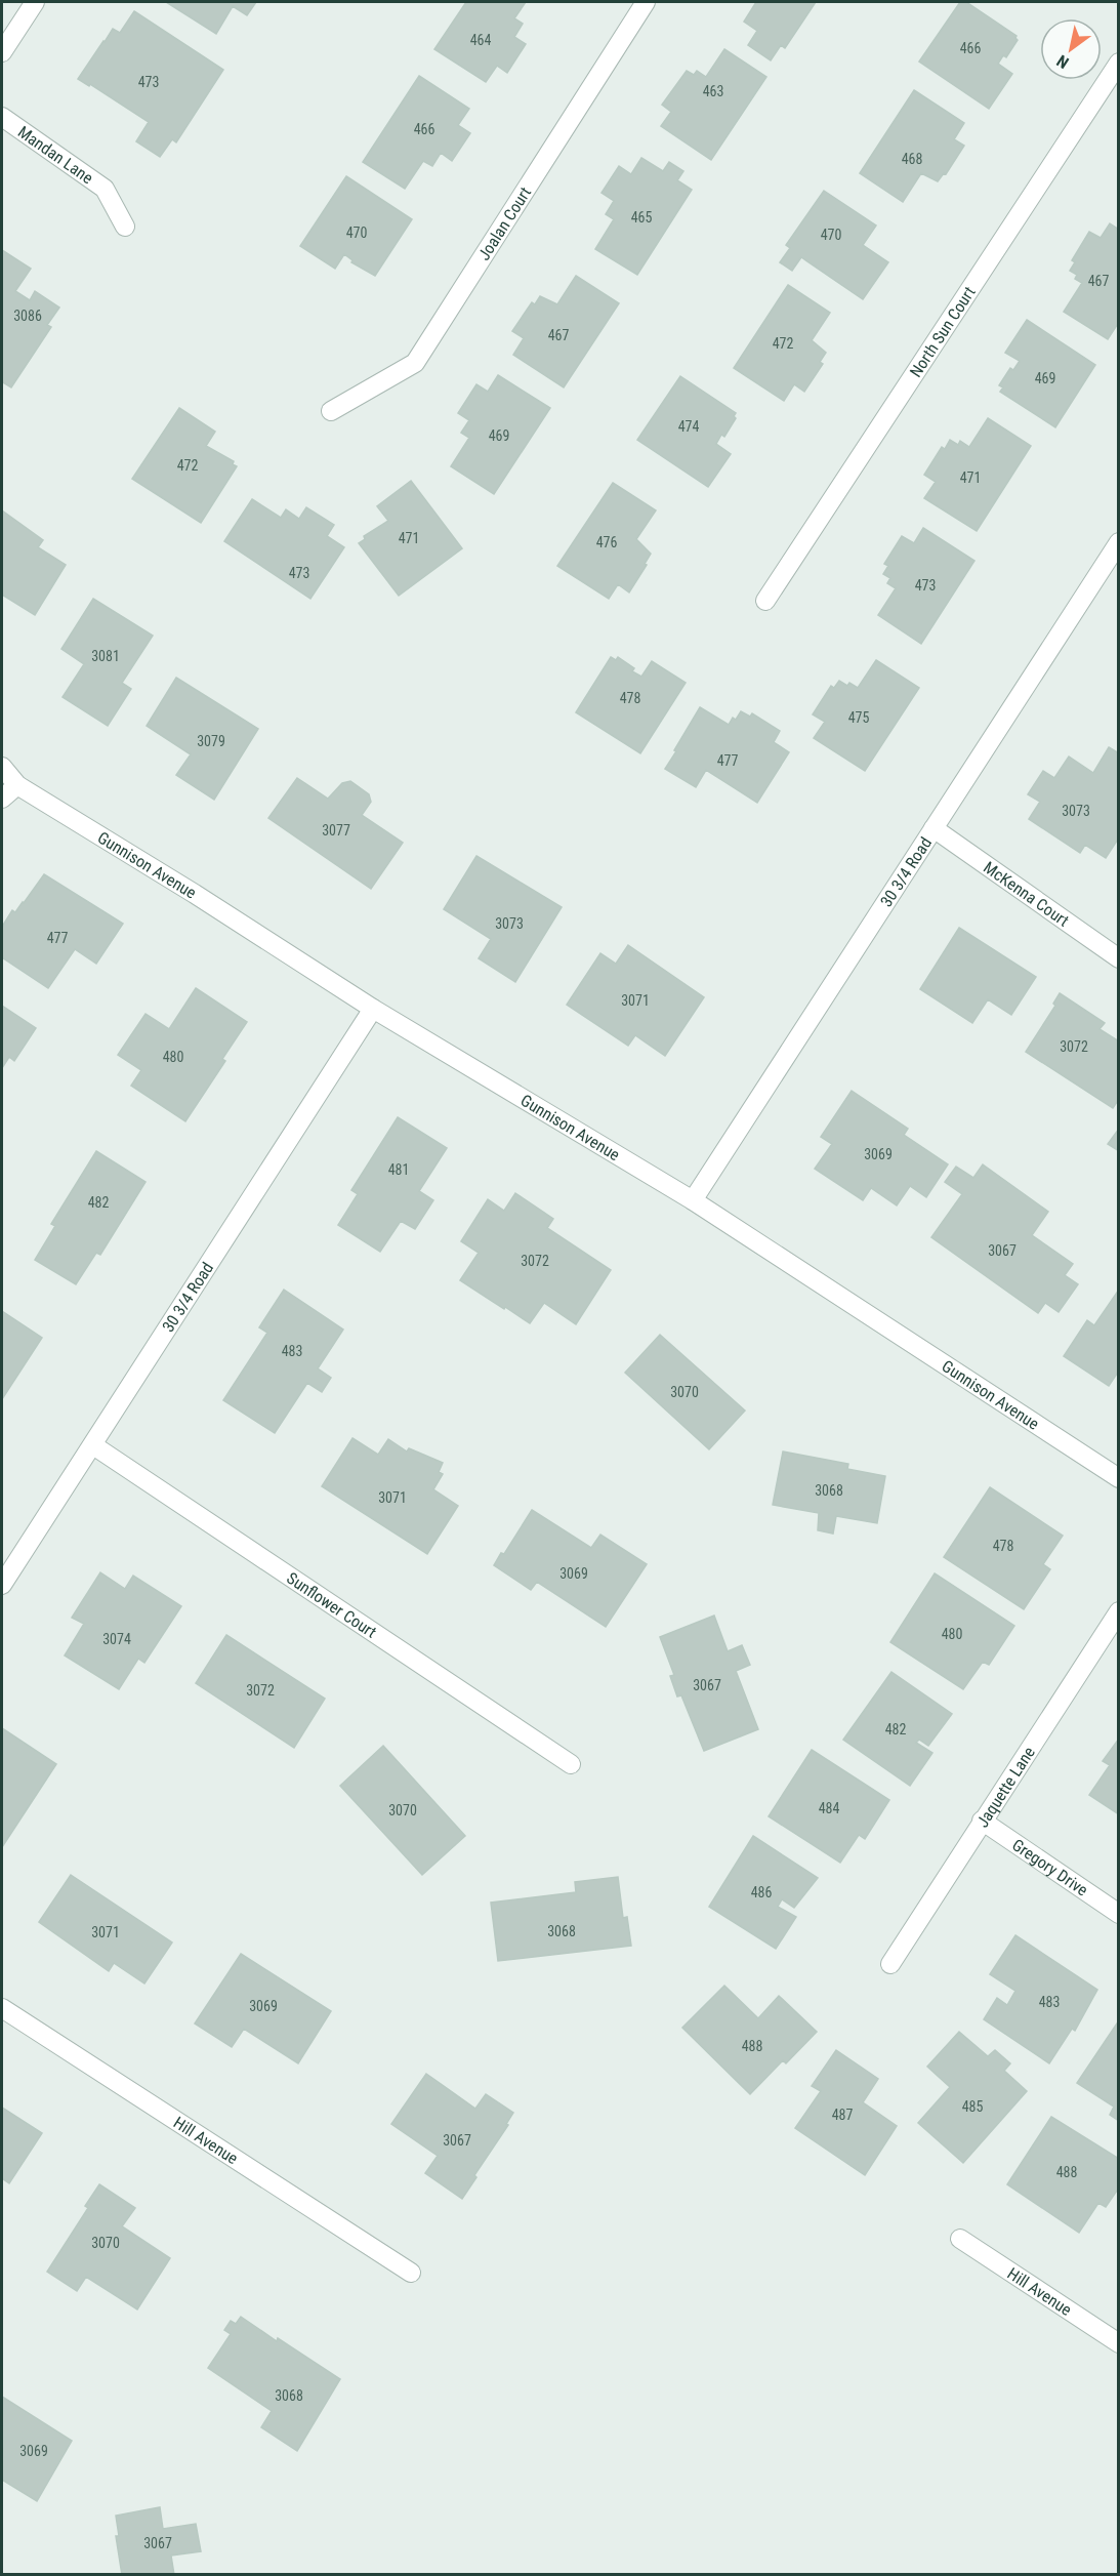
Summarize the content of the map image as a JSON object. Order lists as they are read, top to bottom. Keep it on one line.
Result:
{"streets":{"street":["Mandan Lane","Joalan Court","North Sun Court","Gunnison Avenue","30 3/4 Road","McKenna Court","Sunflower Court","Jaquette Lane","Gregory Drive","Hill Avenue"]},"crossings":[["Gunnison Avenue","30 3/4 Road"],["30 3/4 Road","McKenna Court"],["30 3/4 Road","Sunflower Court"],["Jaquette Lane","Gregory Drive"]],"house_numbers":["464","466","473","463","466","468","465","470","470","467","3086","467","472","469","474","469","472","471","471","476","473","473","3081","478","475","3079","477","3073","3077","3073","477","3071","3072","480","3069","481","482","3067","3072","483","3070","3068","3071","478","3069","480","3074","3067","3072","482","484","3070","486","3068","3071","483","3069","488","485","487","3067","488","3070","3068","3069","3067"],"north":"bottom left"}
